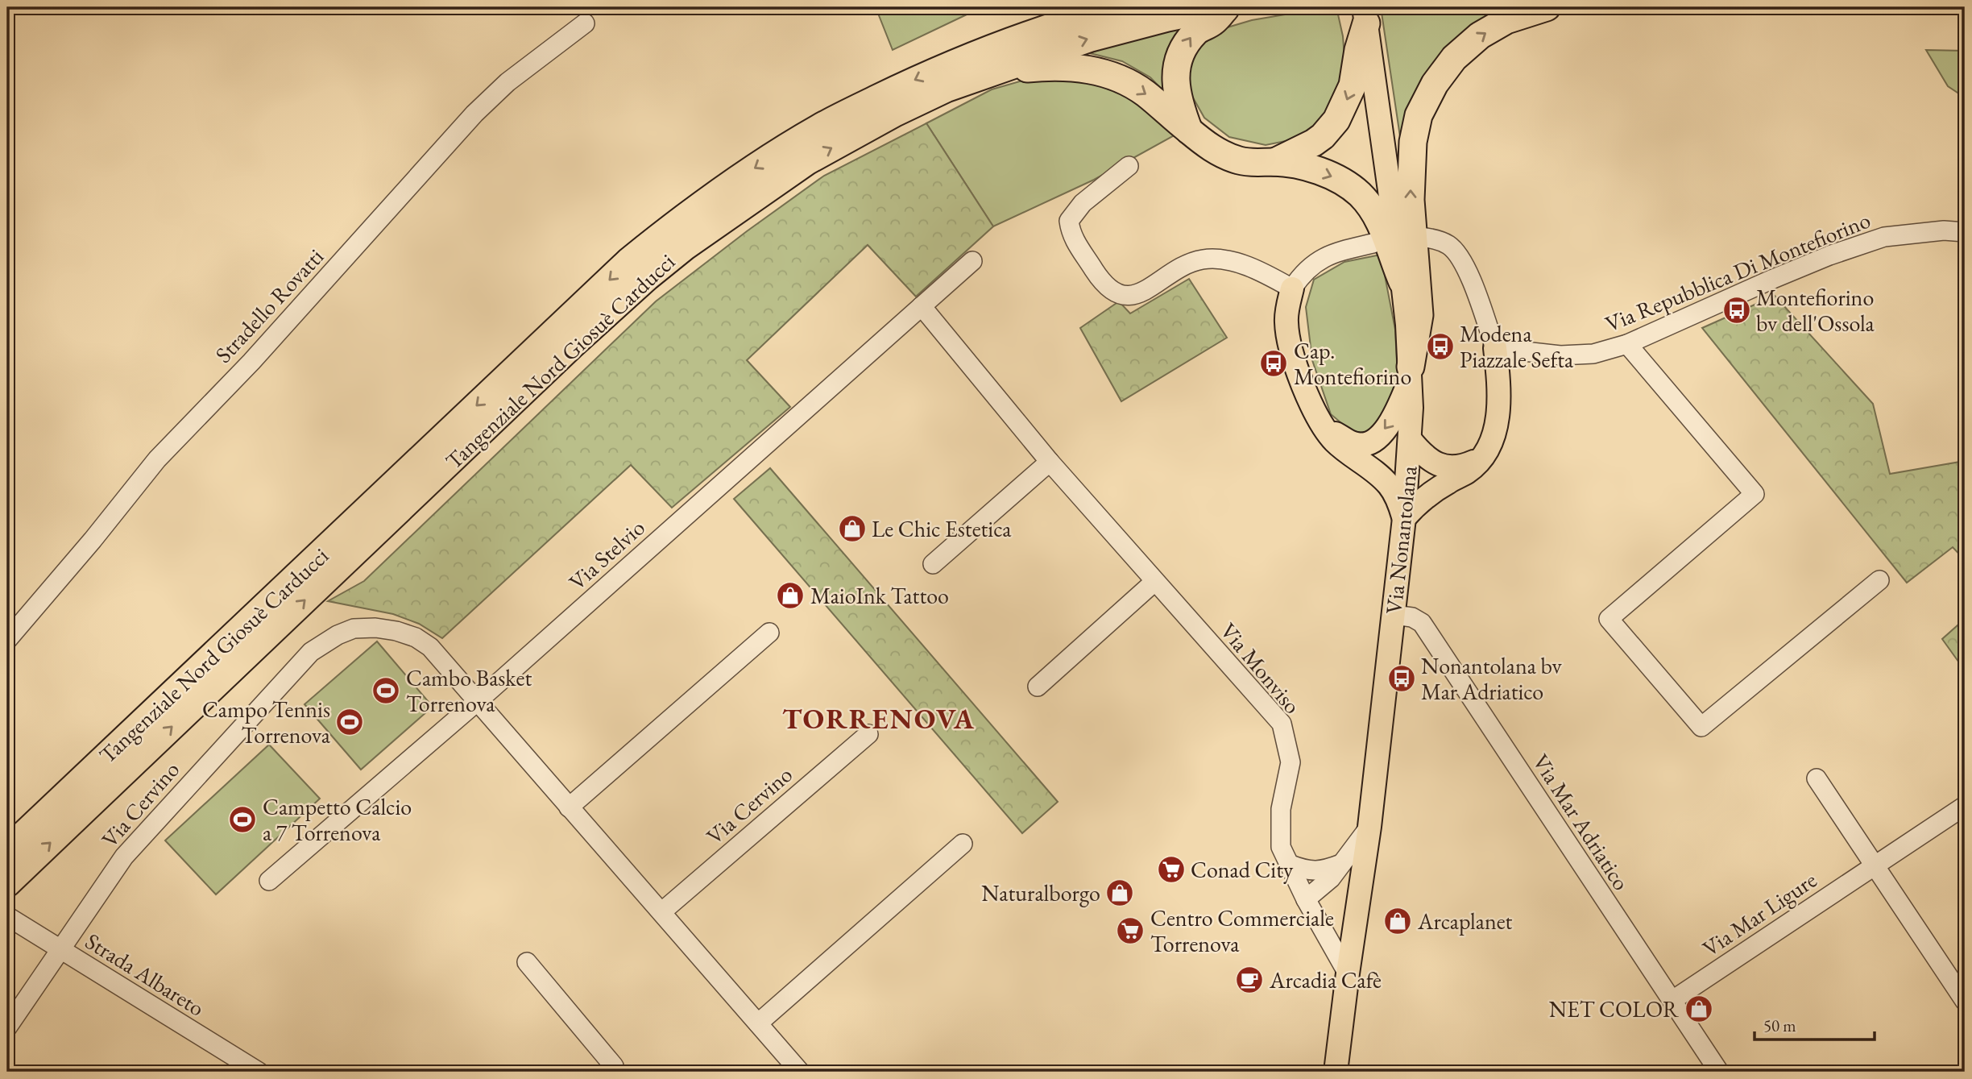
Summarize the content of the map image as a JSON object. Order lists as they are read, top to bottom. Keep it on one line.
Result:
{"streets":{"highway":["Tangenziale Nord Giosuè Carducci"],"main road":["Via Nonantolana"],"street":["Via Repubblica Di Montefiorino","Stradello Rovatti","Via Stelvio","Via Monviso","Via Cervino","Via Mar Adriatico","Via Mar Ligure","Strada Albareto"]},"crossings":[["Via Nonantolana","Via Monviso"],["Via Nonantolana","Via Mar Adriatico"],["Via Stelvio","Via Monviso"],["Via Stelvio","Via Cervino"],["Via Cervino","Strada Albareto"],["Via Mar Adriatico","Via Mar Ligure"]],"districts":["TORRENOVA"],"places":{"bus stop":["Montefiorino bv dell'Ossola","Modena Piazzale Sefta","Cap. Montefiorino","Nonantolana bv Mar Adriatico"],"shop":["Le Chic Estetica","MaioInk Tattoo","Naturalborgo","Arcaplanet","NET COLOR"],"sports":["Cambo Basket Torrenova","Campo Tennis Torrenova","Campetto Calcio a 7 Torrenova"],"supermarket":["Conad City","Centro Commerciale Torrenova"],"cafe":["Arcadia Cafè"]},"scale_bar":"50 m"}
